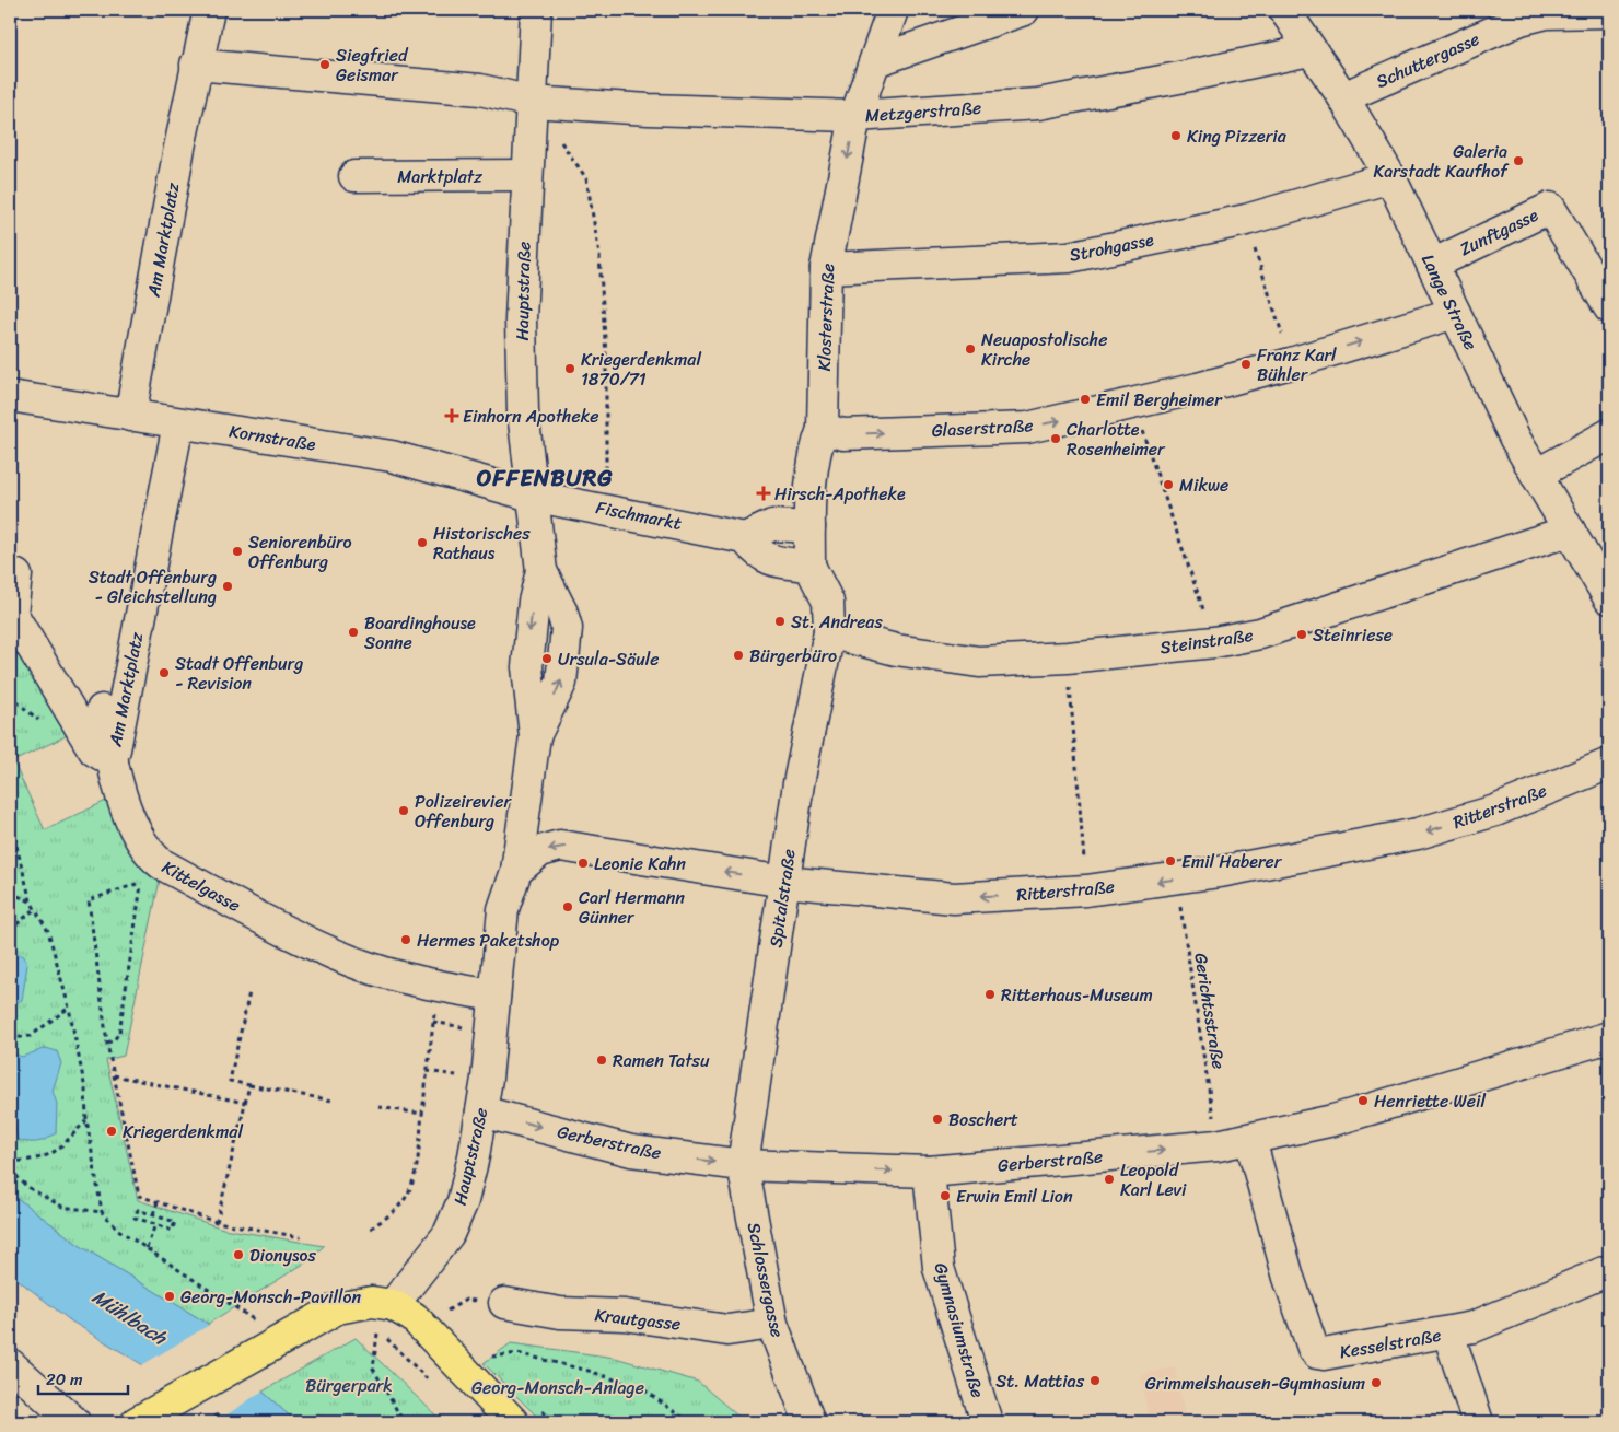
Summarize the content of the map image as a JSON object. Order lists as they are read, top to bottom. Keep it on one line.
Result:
{"streets":{"street":["Schuttergasse","Metzgerstraße","Marktplatz","Zunftgasse","Am Marktplatz","Strohgasse","Hauptstraße","Lange Straße","Klosterstraße","Glaserstraße","Kornstraße","Fischmarkt","Steinstraße","Ritterstraße","Kittelgasse","Spitalstraße","Gerberstraße","Schlossergasse","Krautgasse","Gymnasiumstraße","Kesselstraße"],"path":["Gerichtsstraße"]},"crossings":[["Schuttergasse","Lange Straße"],["Metzgerstraße","Am Marktplatz"],["Metzgerstraße","Hauptstraße"],["Metzgerstraße","Lange Straße"],["Metzgerstraße","Klosterstraße"],["Marktplatz","Hauptstraße"],["Zunftgasse","Lange Straße"],["Am Marktplatz","Kornstraße"],["Am Marktplatz","Kittelgasse"],["Strohgasse","Lange Straße"],["Strohgasse","Klosterstraße"],["Hauptstraße","Kornstraße"],["Hauptstraße","Fischmarkt"],["Hauptstraße","Ritterstraße"],["Hauptstraße","Kittelgasse"],["Hauptstraße","Gerberstraße"],["Lange Straße","Glaserstraße"],["Lange Straße","Steinstraße"],["Klosterstraße","Glaserstraße"],["Kornstraße","Fischmarkt"],["Steinstraße","Spitalstraße"],["Ritterstraße","Spitalstraße"],["Ritterstraße","Gerichtsstraße"],["Spitalstraße","Gerberstraße"],["Spitalstraße","Schlossergasse"],["Gerichtsstraße","Gerberstraße"],["Gerberstraße","Schlossergasse"],["Gerberstraße","Gymnasiumstraße"],["Gerberstraße","Kesselstraße"],["Schlossergasse","Krautgasse"]],"one_way":["Glaserstraße","Ritterstraße","Gerberstraße"],"districts":["OFFENBURG"],"water":["Mühlbach"],"parks":["Bürgerpark","Georg-Monsch-Anlage"],"places":{"other":["Siegfried Geismar","King Pizzeria","Galeria Karstadt Kaufhof","Neuapostolische Kirche","Franz Karl Bühler","Kriegerdenkmal 1870/71","Emil Bergheimer","Charlotte Rosenheimer","Mikwe","Historisches Rathaus","Seniorenbüro Offenburg","Stadt Offenburg - Gleichstellung","St. Andreas","Boardinghouse Sonne","Steinriese","Bürgerbüro","Ursula-Säule","Stadt Offenburg - Revision","Polizeirevier Offenburg","Emil Haberer","Leonie Kahn","Carl Hermann Günner","Hermes Paketshop","Ritterhaus-Museum","Ramen Tatsu","Henriette Weil","Boschert","Kriegerdenkmal","Leopold Karl Levi","Erwin Emil Lion","Dionysos","Georg-Monsch-Pavillon","St. Mattias","Grimmelshausen-Gymnasium"],"health":["Einhorn Apotheke","Hirsch-Apotheke"]},"scale_bar":"20 m"}
